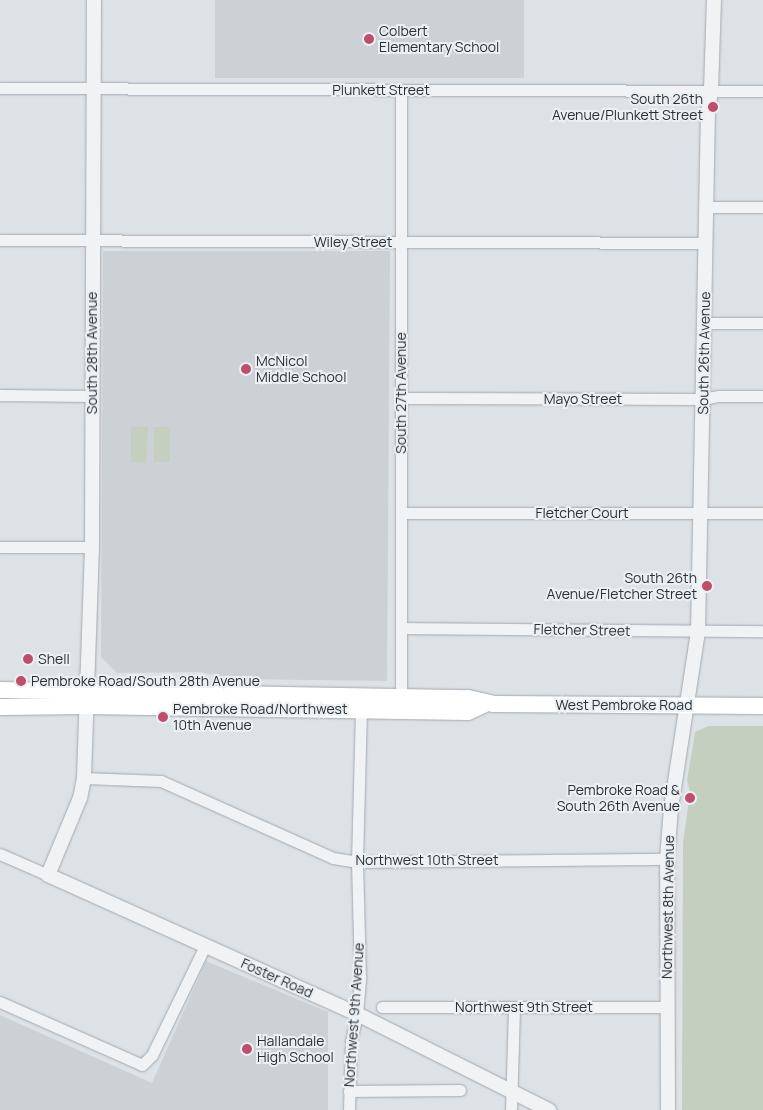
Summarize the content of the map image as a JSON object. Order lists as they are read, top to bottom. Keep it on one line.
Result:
{"streets":{"main road":["West Pembroke Road"],"street":["Plunkett Street","Wiley Street","South 28th Avenue","South 26th Avenue","South 27th Avenue","Mayo Street","Fletcher Court","Fletcher Street","Northwest 10th Street","Northwest 8th Avenue","Foster Road","Northwest 9th Street","Northwest 9th Avenue"]},"crossings":[["Plunkett Street","South 28th Avenue"],["Plunkett Street","South 26th Avenue"],["Plunkett Street","South 27th Avenue"],["Wiley Street","South 28th Avenue"],["Wiley Street","South 26th Avenue"],["Wiley Street","South 27th Avenue"],["South 28th Avenue","West Pembroke Road"],["South 28th Avenue","Northwest 10th Street"],["South 28th Avenue","Foster Road"],["South 26th Avenue","Mayo Street"],["South 26th Avenue","Fletcher Court"],["South 26th Avenue","Fletcher Street"],["South 26th Avenue","West Pembroke Road"],["South 26th Avenue","Northwest 8th Avenue"],["South 27th Avenue","Mayo Street"],["South 27th Avenue","Fletcher Court"],["South 27th Avenue","Fletcher Street"],["South 27th Avenue","West Pembroke Road"],["West Pembroke Road","Northwest 8th Avenue"],["West Pembroke Road","Northwest 9th Avenue"],["Northwest 10th Street","Northwest 8th Avenue"],["Northwest 10th Street","Northwest 9th Avenue"],["Northwest 8th Avenue","Northwest 9th Street"],["Foster Road","Northwest 9th Avenue"]],"places":["Colbert Elementary School","South 26th Avenue/Plunkett Street","McNicol Middle School","South 26th Avenue/Fletcher Street","Shell","Pembroke Road/South 28th Avenue","Pembroke Road/Northwest 10th Avenue","Pembroke Road & South 26th Avenue","Hallandale High School"]}
